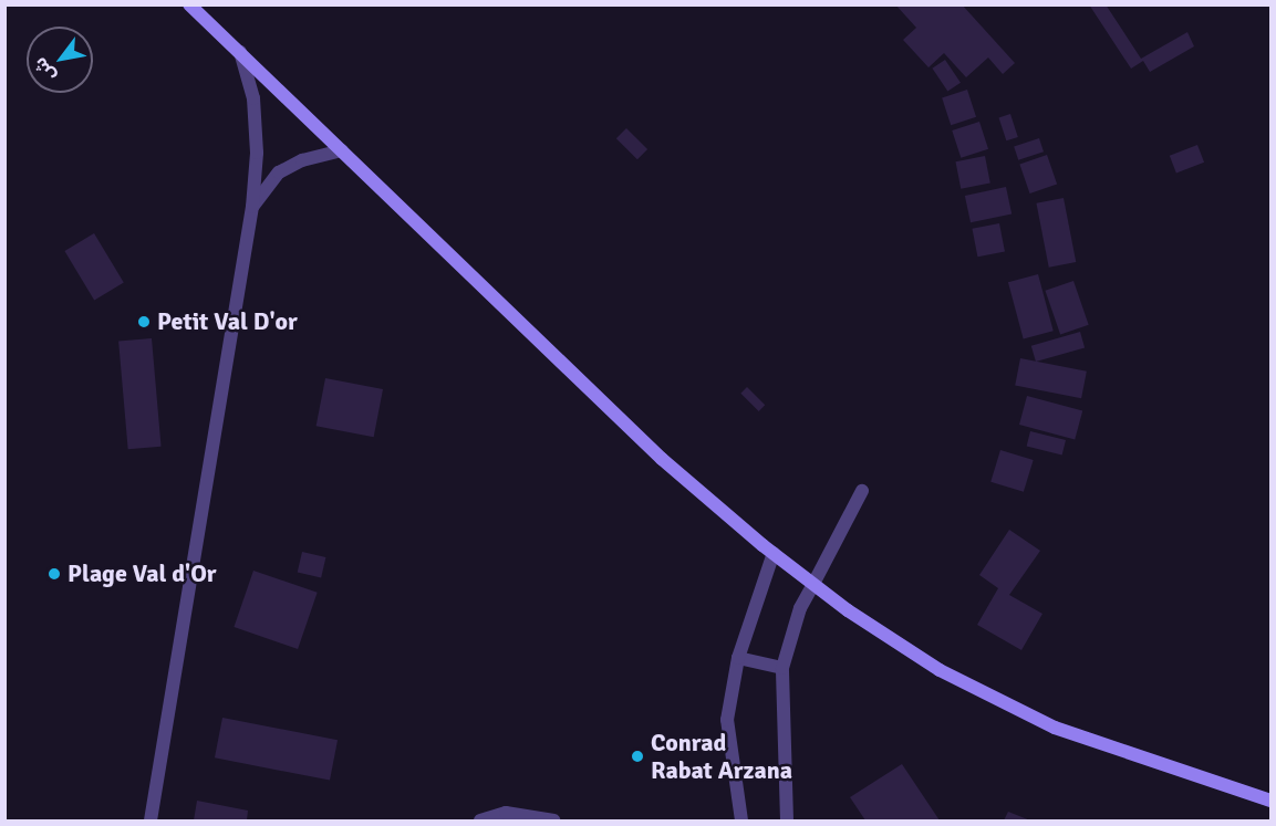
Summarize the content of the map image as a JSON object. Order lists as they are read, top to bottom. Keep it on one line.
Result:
{"places":["Petit Val D'or","Plage Val d'Or","Conrad Rabat Arzana"],"north":"bottom left"}
